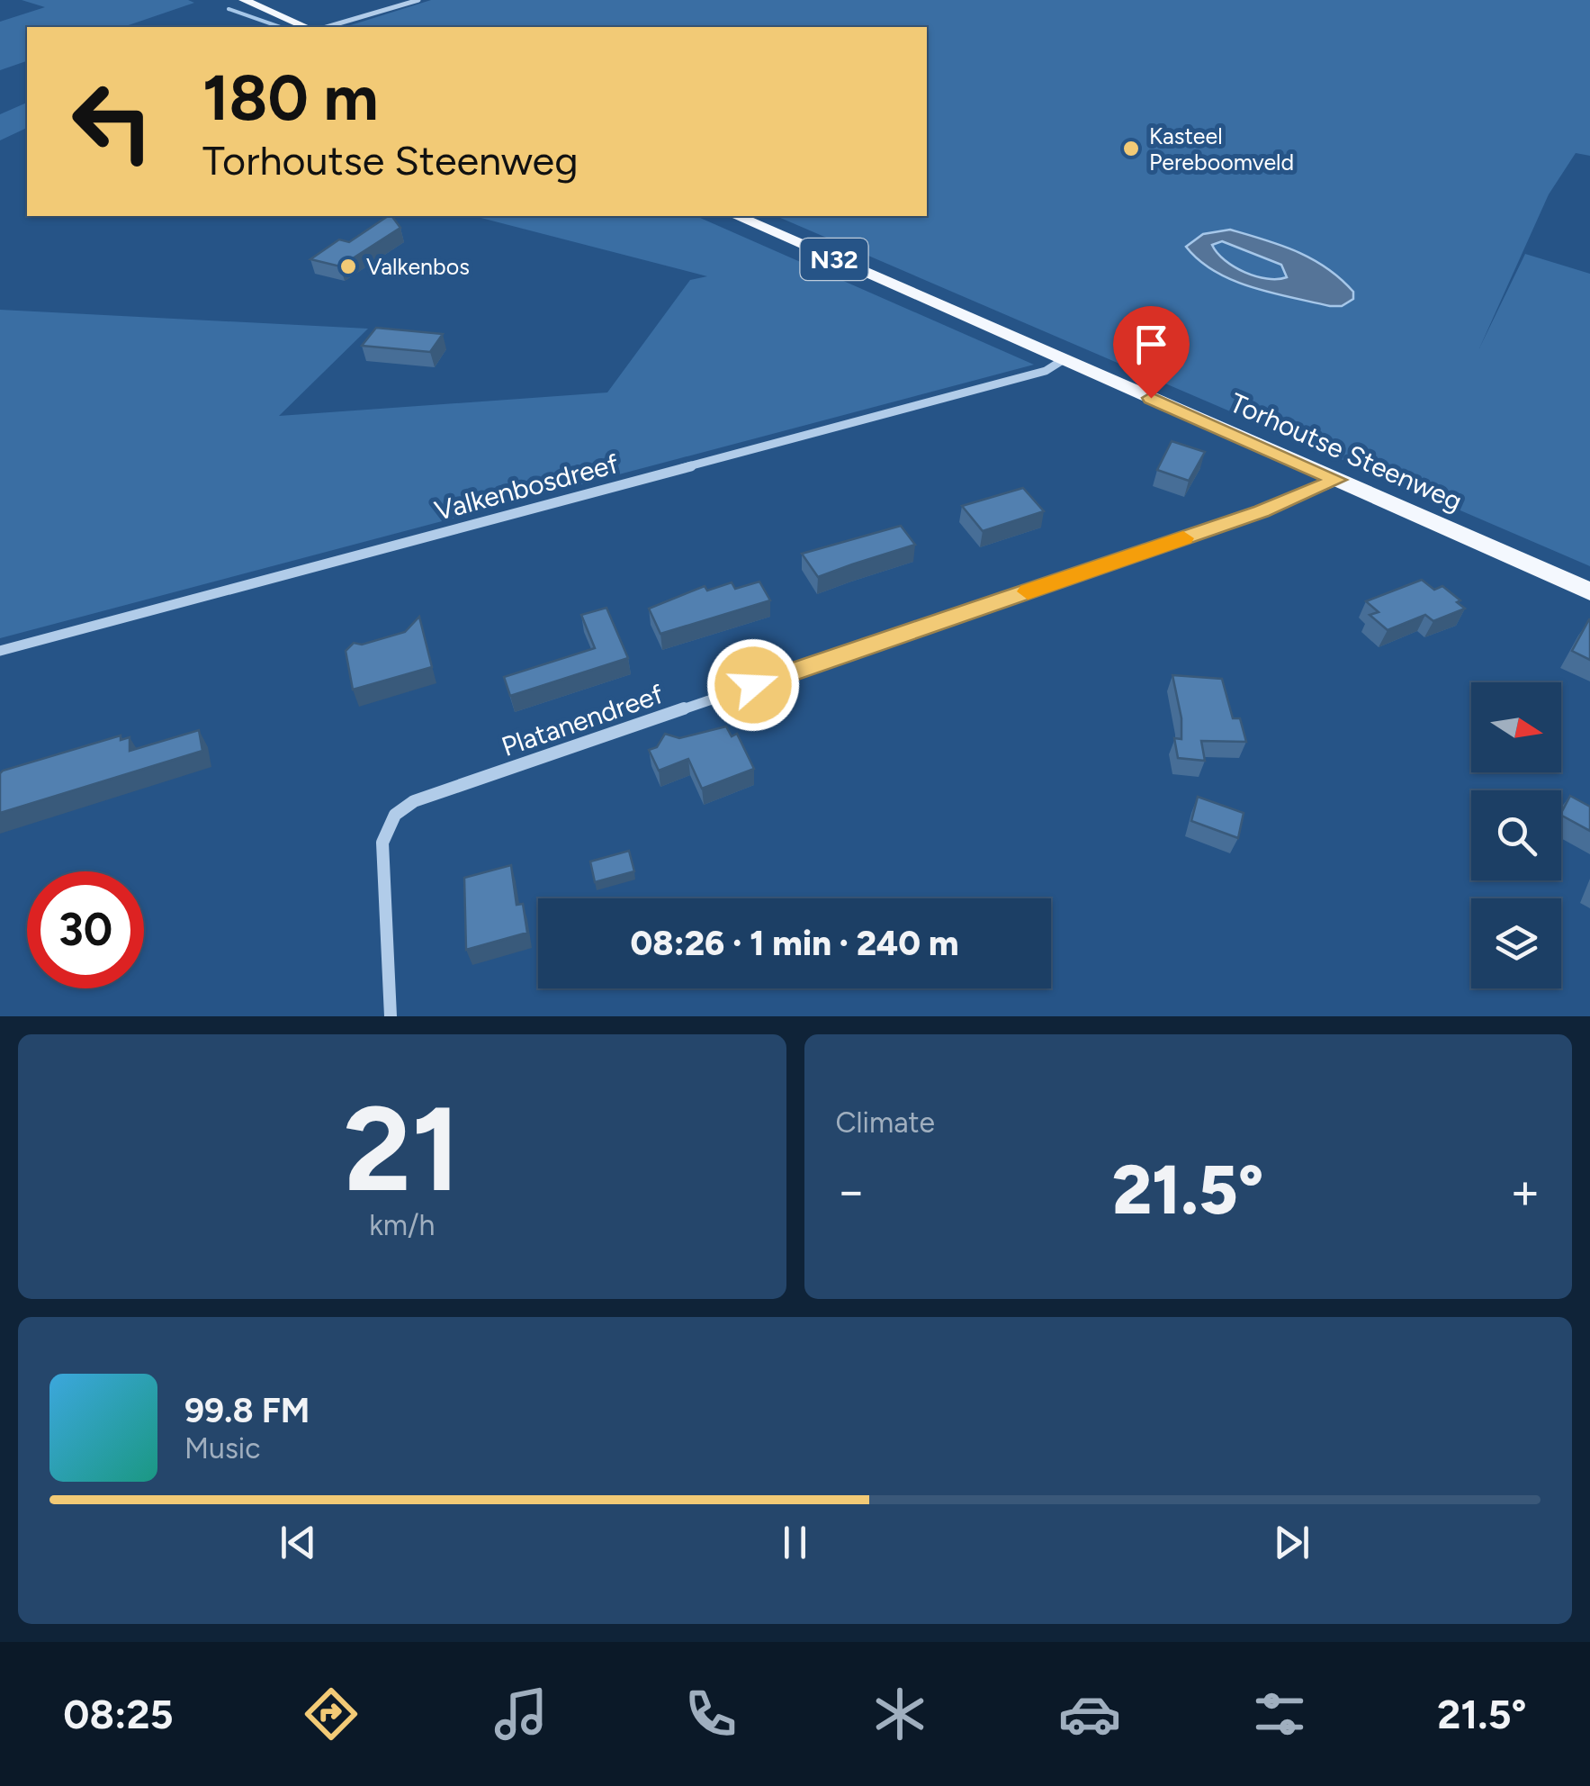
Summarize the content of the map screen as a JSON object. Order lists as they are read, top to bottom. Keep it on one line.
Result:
{"streets":{"main road":["N32","Torhoutse Steenweg"],"street":["Valkenbosdreef","Platanendreef"]},"crossings":[["Torhoutse Steenweg","Valkenbosdreef"],["Torhoutse Steenweg","Platanendreef"]],"places":["Kasteel Pereboomveld","Valkenbos"],"north":"right","page":{"turn":["180 m","Torhoutse Steenweg"],"limit":"30","trip":"08:26 · 1 min · 240 m","tile":[["21","km/h"],"Climate"],"heat":["−","21.5°","+"],"song":["99.8 FM","Music"],"tabs":["08:25","21.5°"]}}
